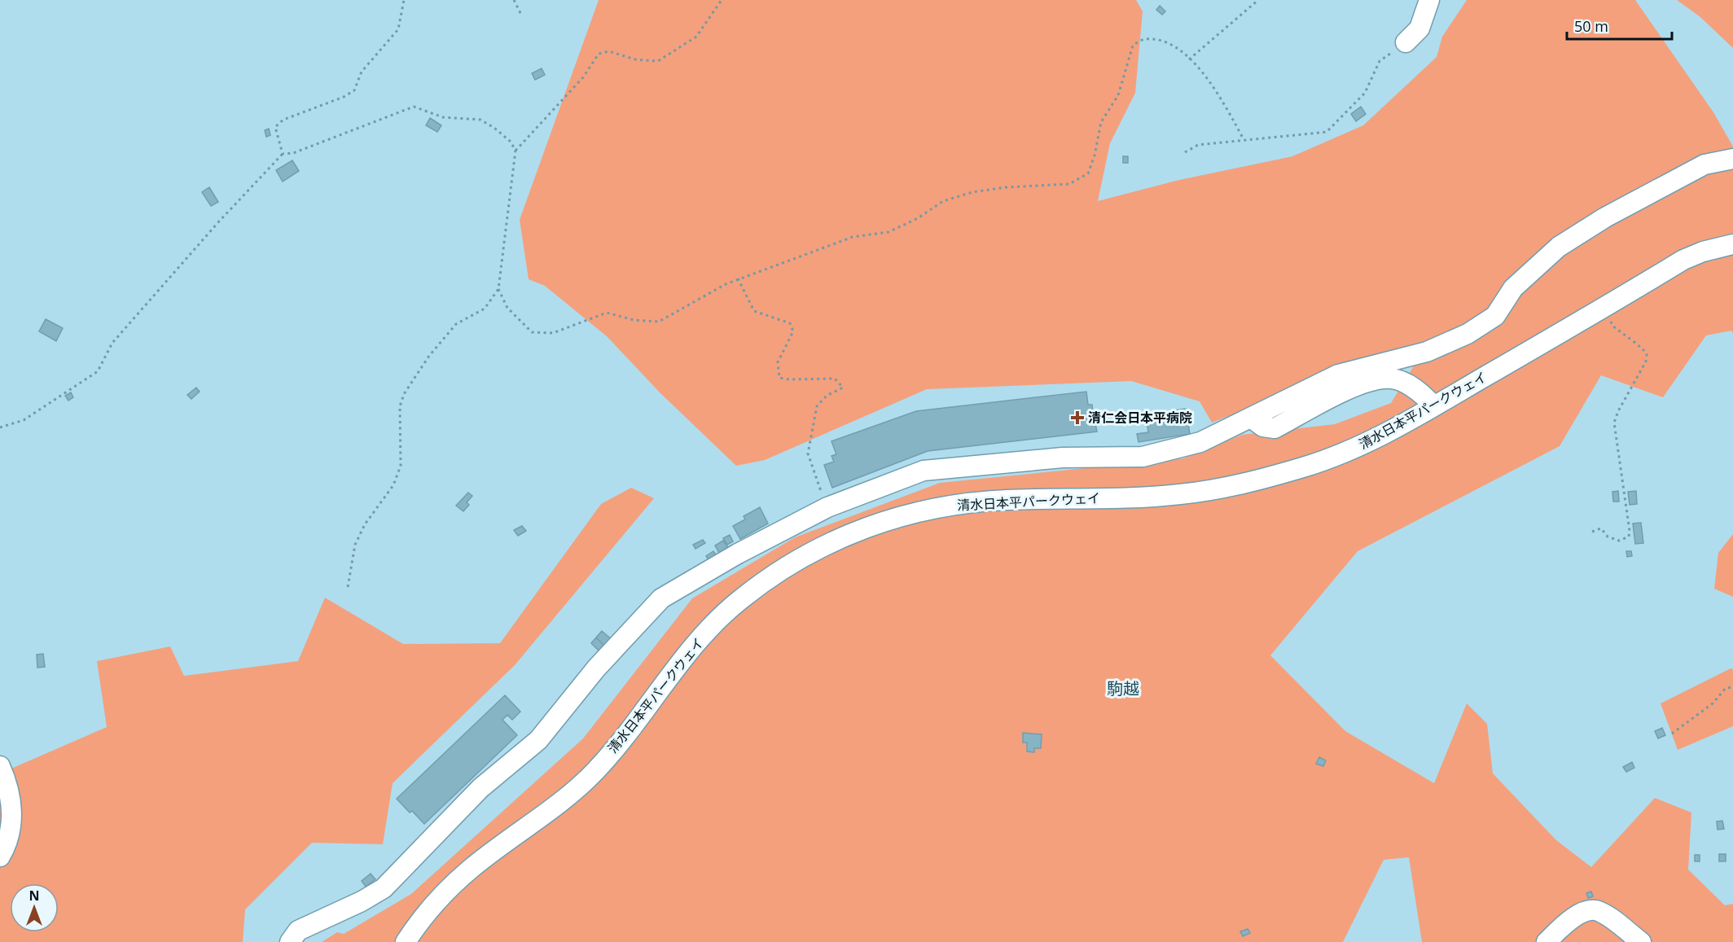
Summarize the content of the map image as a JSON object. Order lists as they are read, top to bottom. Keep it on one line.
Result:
{"streets":{"street":["清水日本平パークウェイ"]},"districts":["駒越"],"places":{"health":["清仁会日本平病院"]},"scale_bar":"50 m","north":"top"}
